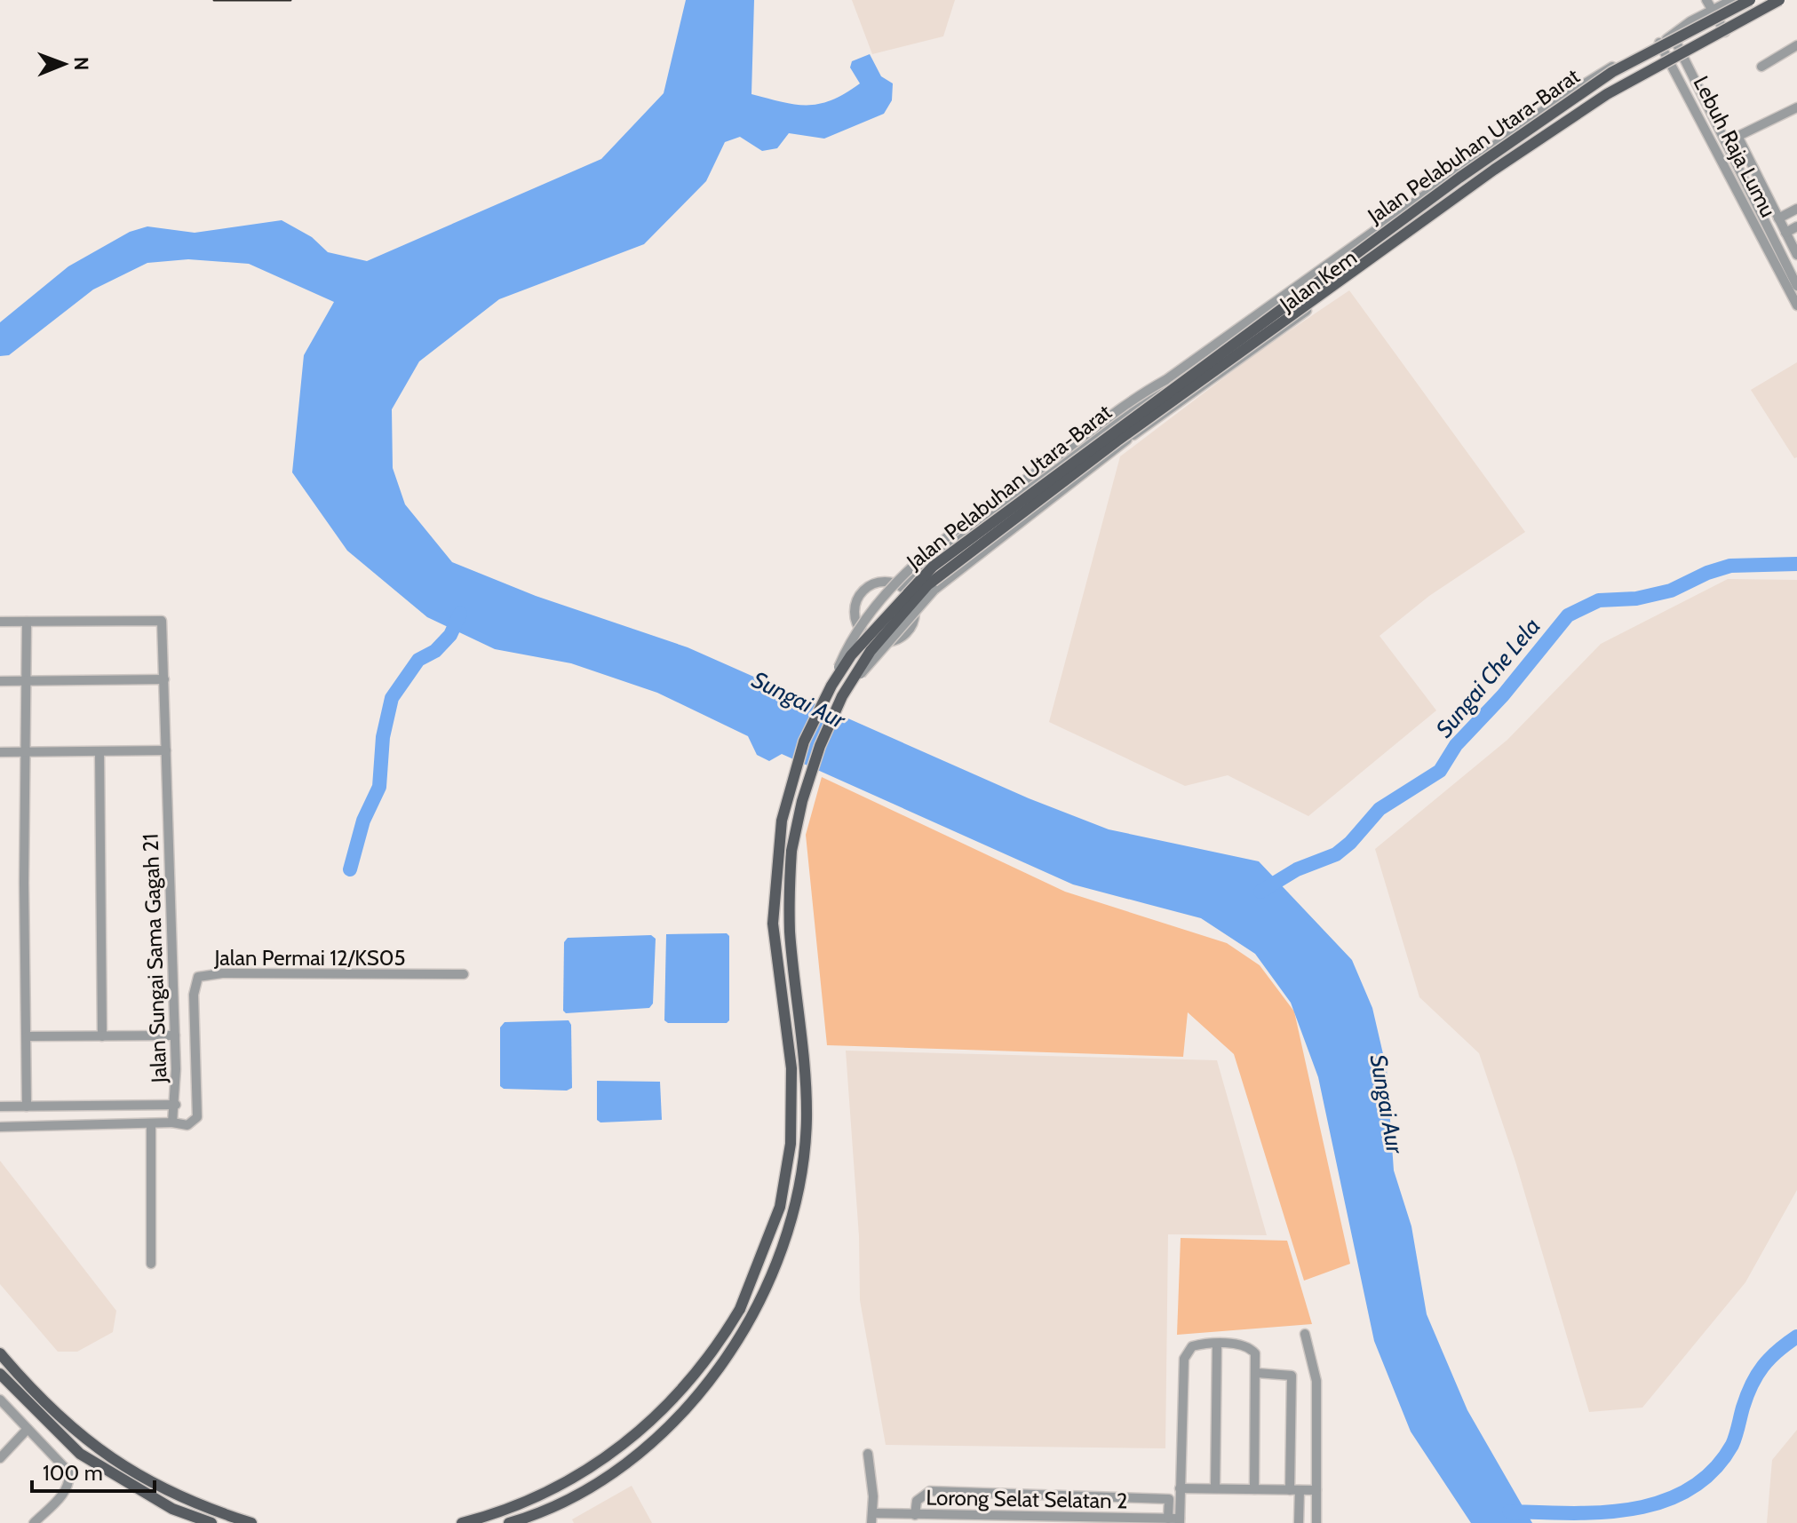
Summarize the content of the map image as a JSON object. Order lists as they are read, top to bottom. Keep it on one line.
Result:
{"streets":{"main road":["Jalan Pelabuhan Utara-Barat"],"street":["Lebuh Raja Lumu","Jalan Kem","Jalan Permai 12/KS05","Jalan Sungai Sama Gagah 21","Lorong Selat Selatan 2"]},"crossings":[["Jalan Pelabuhan Utara-Barat","Jalan Kem"],["Lebuh Raja Lumu","Jalan Kem"],["Jalan Permai 12/KS05","Jalan Sungai Sama Gagah 21"]],"water":["Sungai Che Lela","Sungai Aur"],"scale_bar":"100 m","north":"right"}
